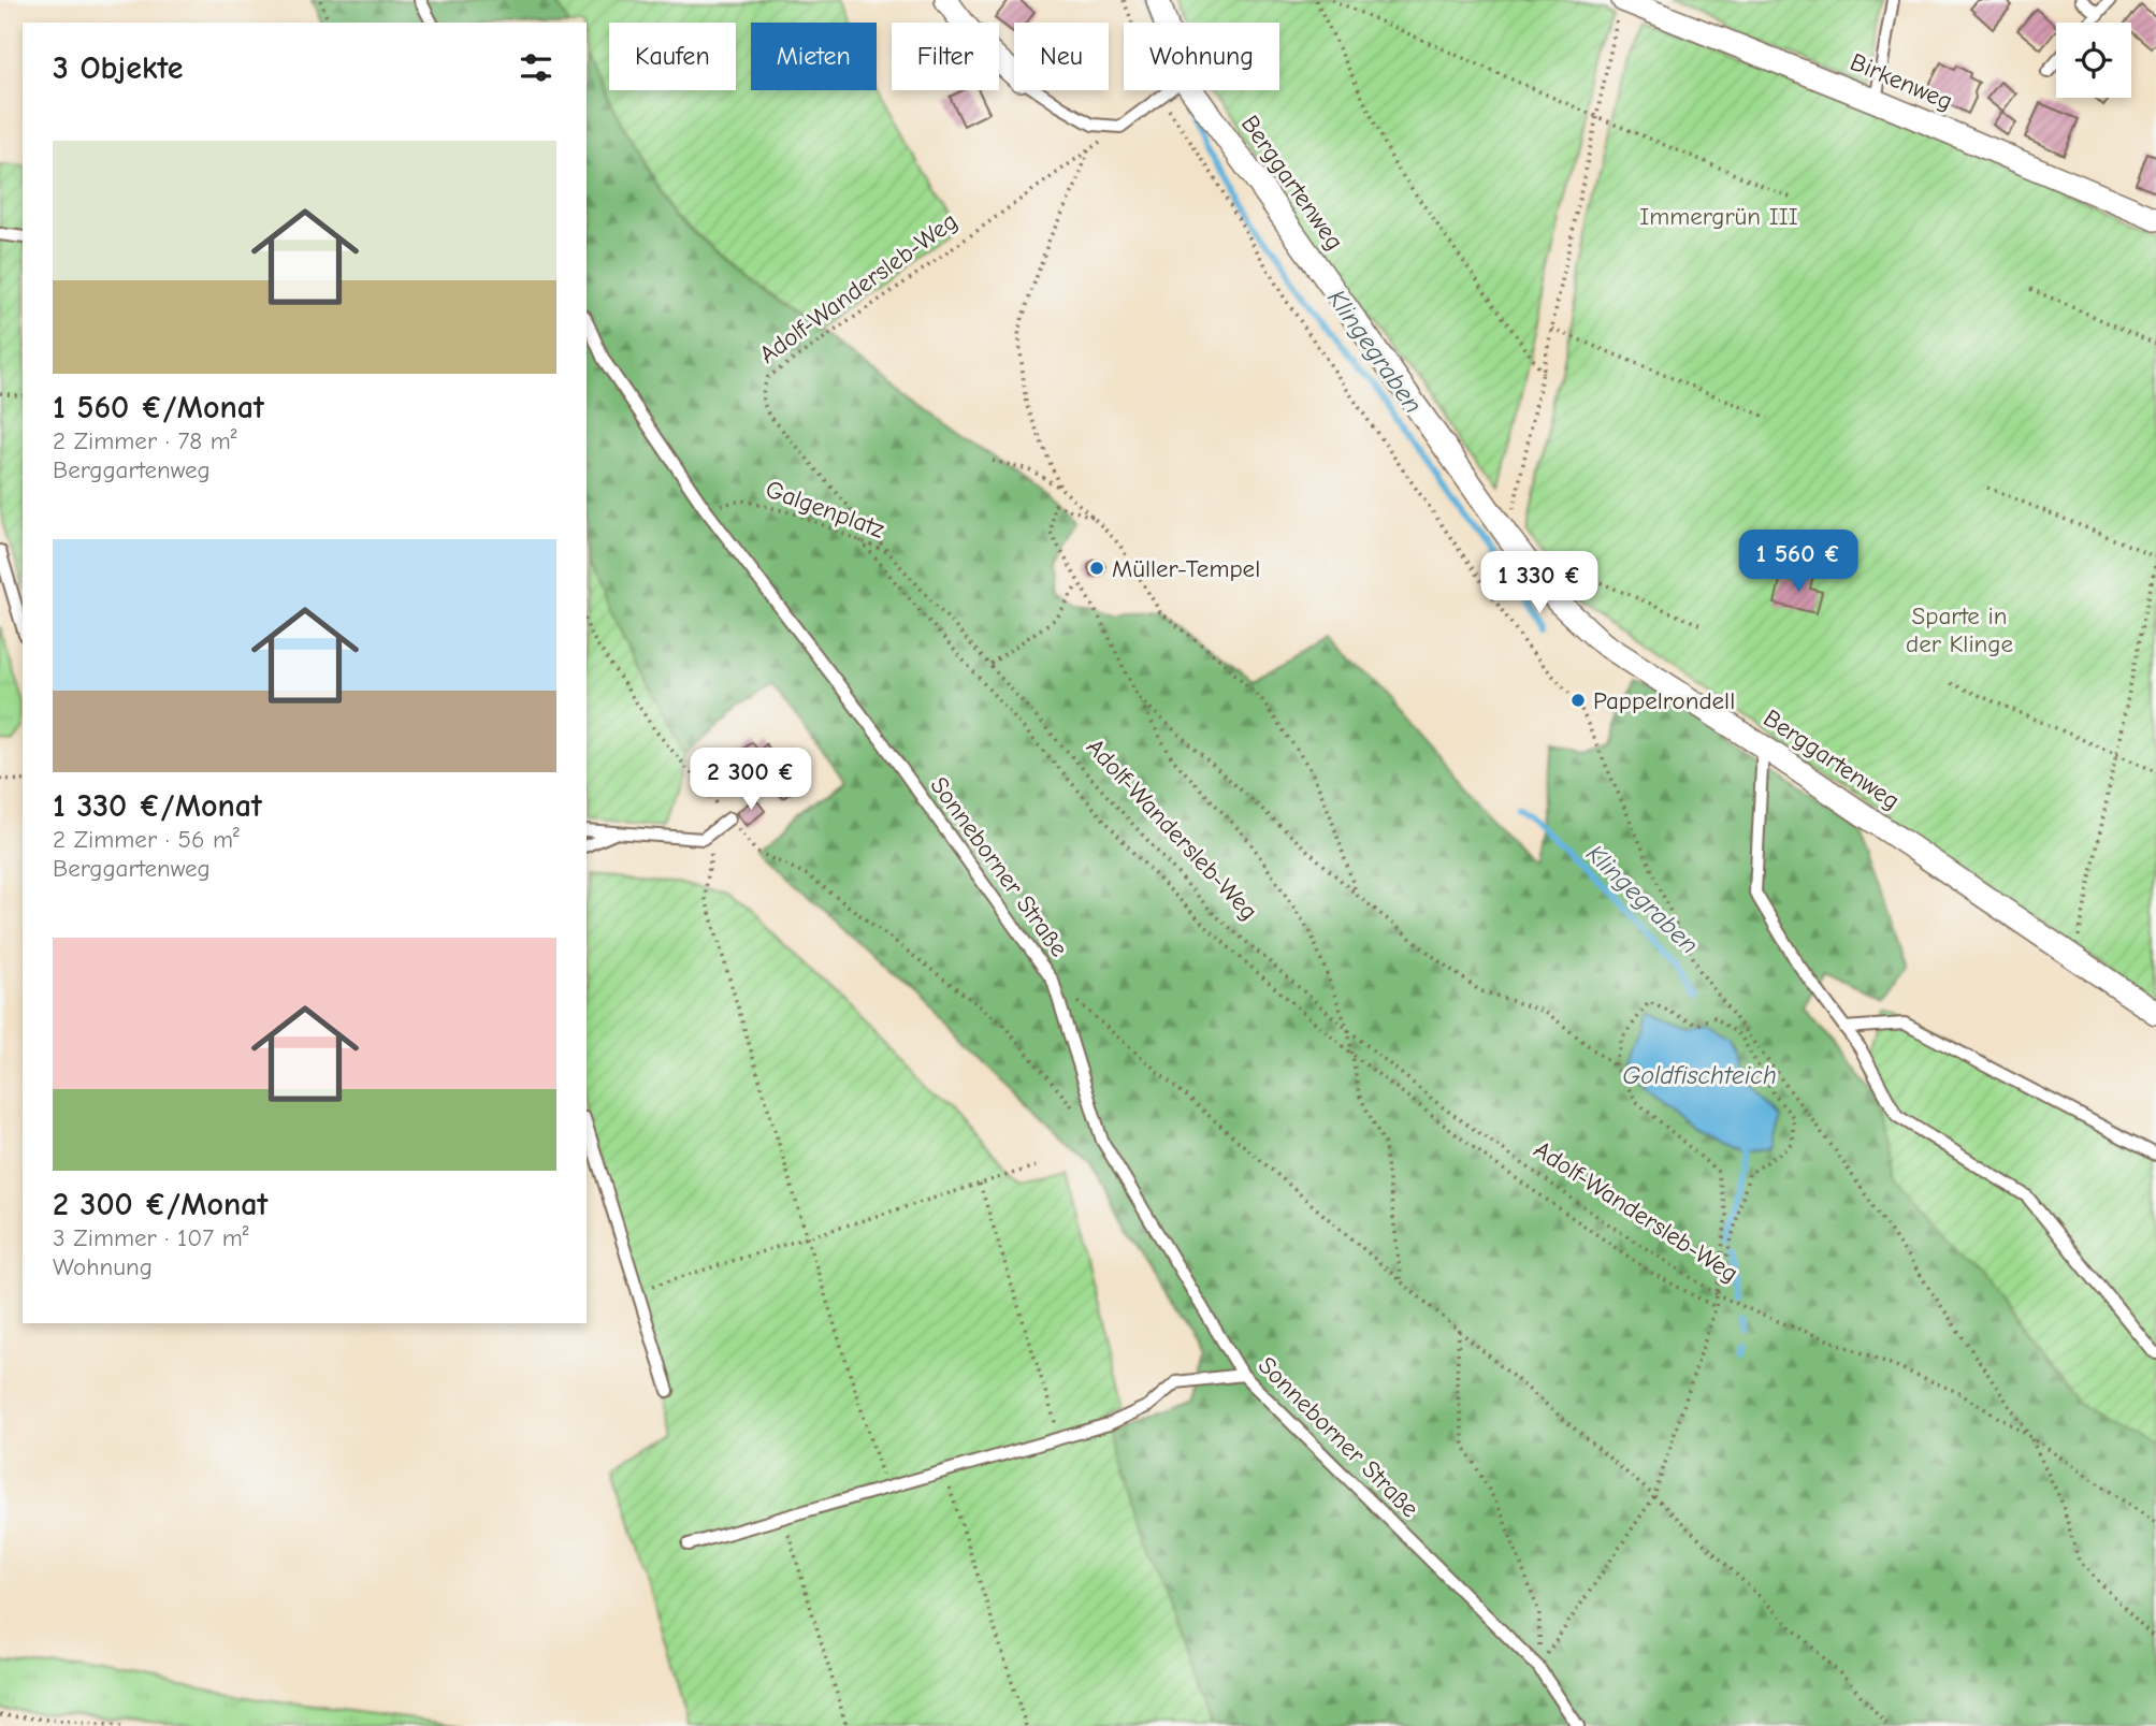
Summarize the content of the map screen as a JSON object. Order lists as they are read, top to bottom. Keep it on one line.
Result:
{"streets":{"street":["Birkenweg","Berggartenweg"],"lane":["Sonneborner Straße"],"path":["Adolf-Wandersleb-Weg","Galgenplatz"]},"crossings":[["Adolf-Wandersleb-Weg","Galgenplatz"],["Galgenplatz","Sonneborner Straße"]],"water":["Klingegraben","Goldfischteich"],"parks":["Immergrün III","Sparte in der Klinge"],"places":["Müller-Tempel","Pappelrondell"],"page":{"chip":["Kaufen","Mieten","Filter","Neu","Wohnung"],"heading":"3 Objekte","list":[{"name":"1 560 €/Monat","note":"2 Zimmer · 78 m² · Berggartenweg"},{"name":"1 330 €/Monat","note":"2 Zimmer · 56 m² · Berggartenweg"},{"name":"2 300 €/Monat","note":"3 Zimmer · 107 m² · Wohnung"}],"price":["1 560 €","1 330 €","2 300 €"]}}
